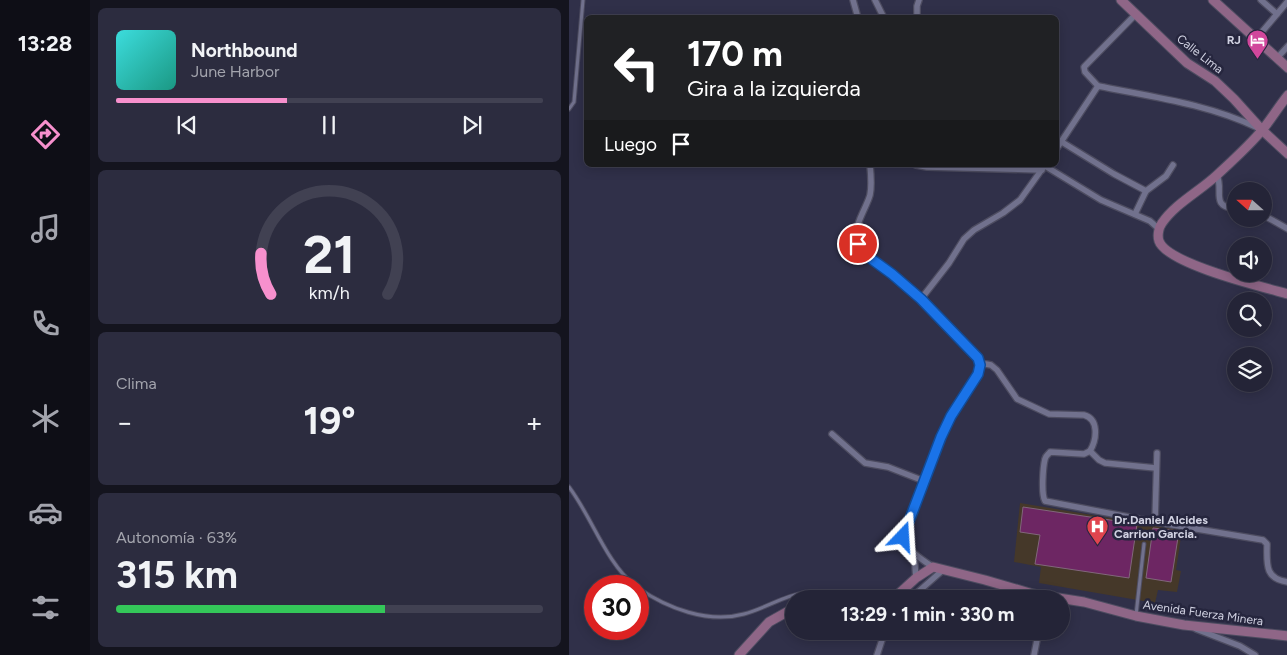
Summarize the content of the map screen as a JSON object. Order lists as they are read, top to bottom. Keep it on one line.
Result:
{"streets":{"street":["Calle Lima","Avenida Fuerza Minera"]},"places":{"hotel":["RJ"],"hospital":["Dr.Daniel Alcides Carrion Garcia."]},"north":"left","page":{"tabs":"13:28","turn":["170 m","Gira a la izquierda"],"song":["Northbound","June Harbor"],"then":"Luego","tile":["Clima",["Autonomía · 63%","315 km"]],"heat":["−","19°","+"],"limit":"30","trip":"13:29 · 1 min · 330 m","gauge":["21","km/h"]}}
